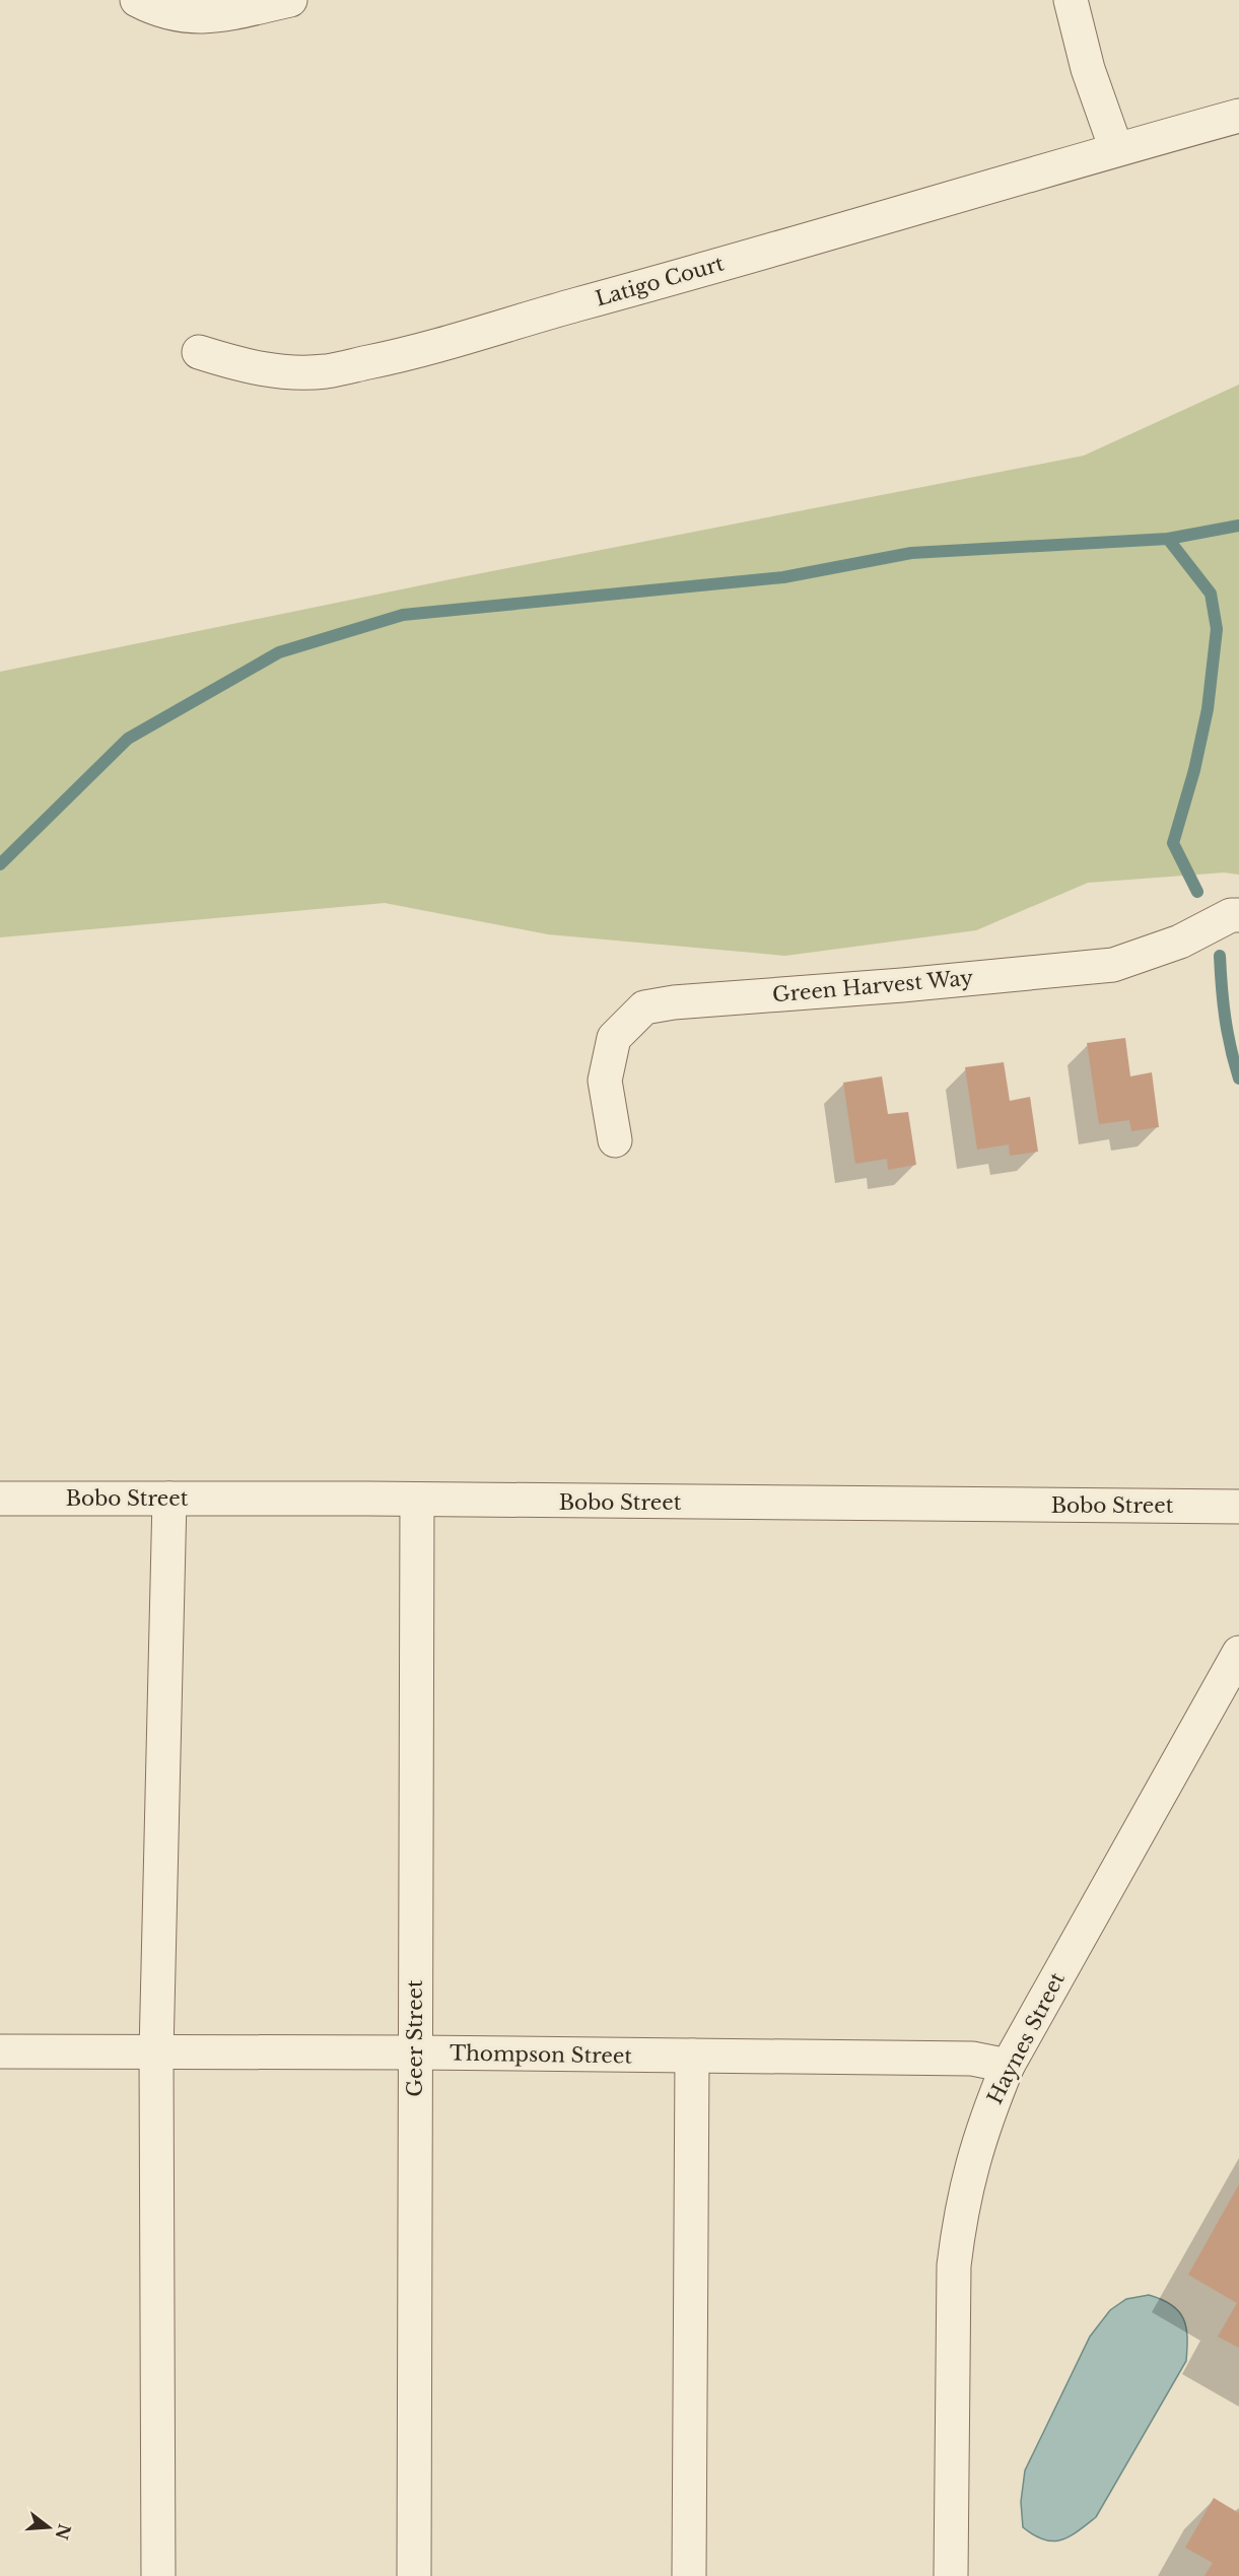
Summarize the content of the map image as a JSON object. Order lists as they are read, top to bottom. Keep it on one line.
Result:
{"streets":{"street":["Latigo Court","Green Harvest Way","Bobo Street","Geer Street","Haynes Street","Thompson Street"]},"crossings":[["Bobo Street","Geer Street"],["Geer Street","Thompson Street"],["Haynes Street","Thompson Street"]],"north":"right"}
